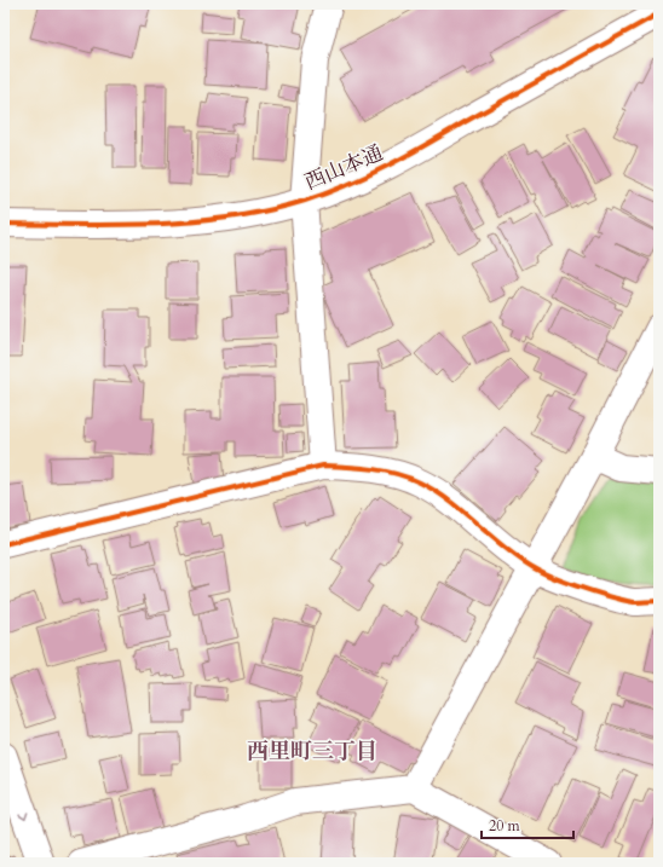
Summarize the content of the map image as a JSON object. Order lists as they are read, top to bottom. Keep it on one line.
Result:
{"streets":{"street":["西山本通"]},"districts":["西里町三丁目"],"scale_bar":"20 m"}
